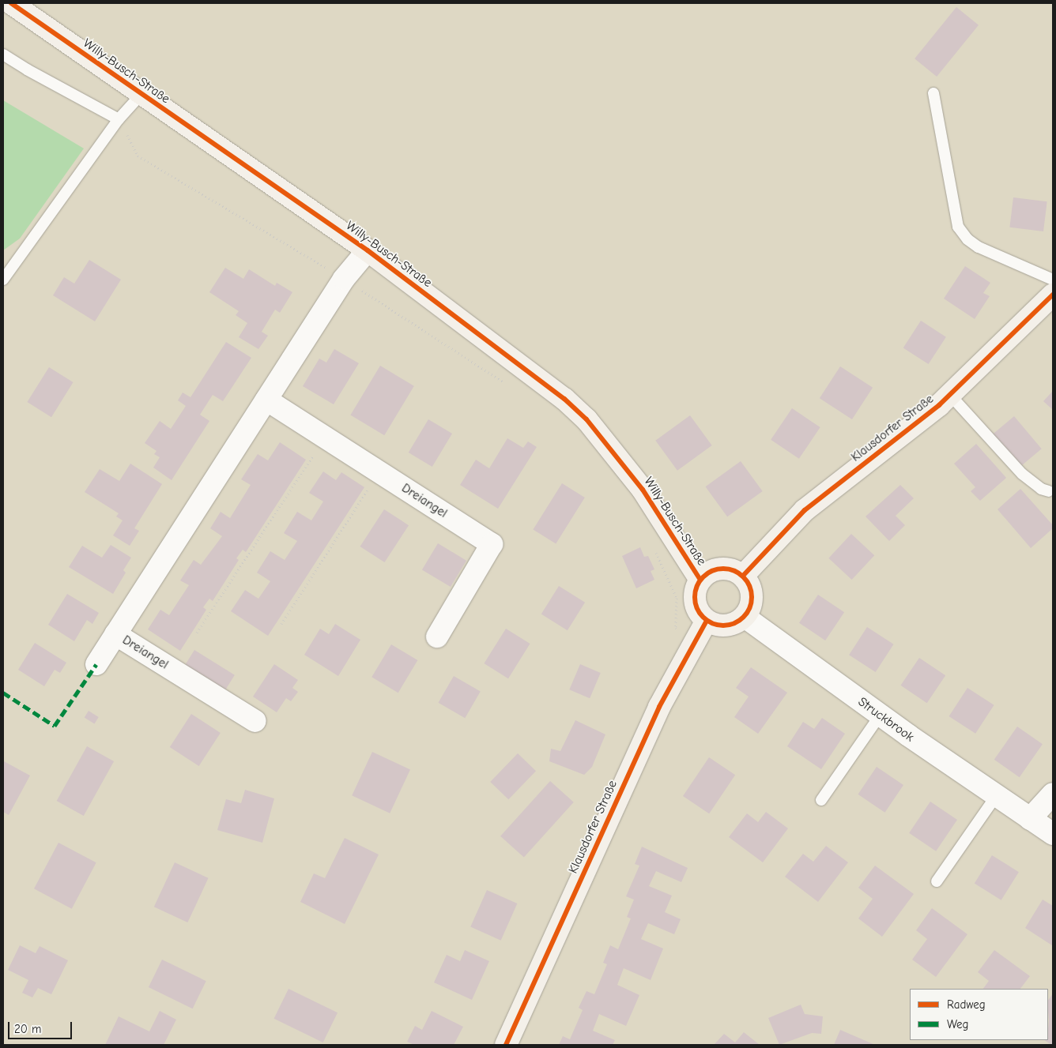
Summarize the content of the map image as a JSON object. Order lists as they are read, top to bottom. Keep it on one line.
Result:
{"streets":{"street":["Willy-Busch-Straße","Klausdorfer Straße","Dreiangel","Struckbrook"]},"crossings":[["Willy-Busch-Straße","Klausdorfer Straße"],["Willy-Busch-Straße","Dreiangel"],["Willy-Busch-Straße","Struckbrook"],["Klausdorfer Straße","Struckbrook"]],"legend":["Radweg","Weg"],"scale_bar":"20 m"}
